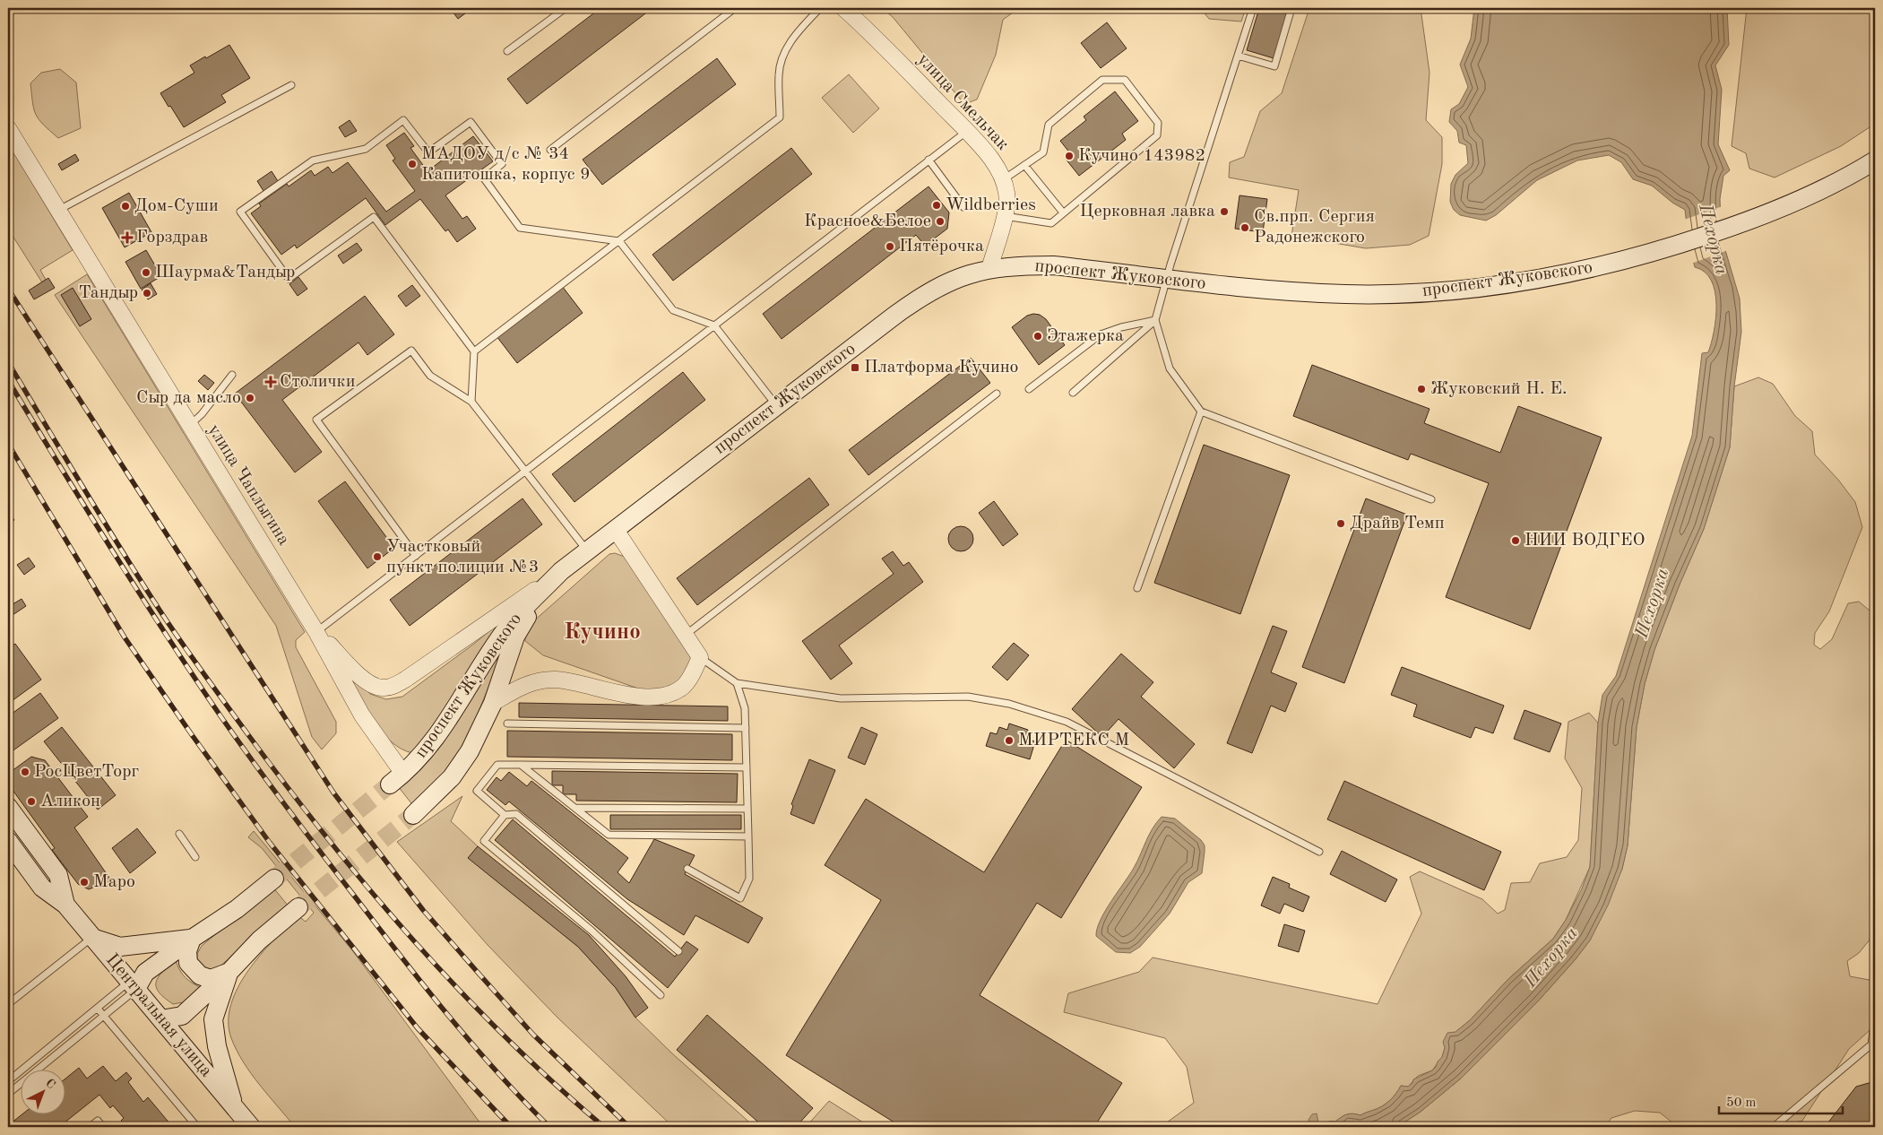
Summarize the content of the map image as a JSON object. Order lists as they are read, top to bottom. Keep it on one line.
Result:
{"streets":{"main road":["проспект Жуковского","Центральная улица"],"street":["улица Смельчак","улица Чаплыгина"]},"crossings":[["улица Смельчак","проспект Жуковского"],["проспект Жуковского","улица Чаплыгина"]],"districts":["Кучино"],"water":["Пехорка"],"places":{"other":["Кучино 143982","МАДОУ д/с № 34 Капитошка, корпус 9","Wildberries","Дом-Суши","Церковная лавка","Красное&Белое","Св.прп. Сергия Радонежского","Пятёрочка","Шаурма&Тандыр","Тандыр","Этажерка","Жуковский Н. Е.","Сыр да масло","Драйв Темп","НИИ ВОДГЕО","Участковый пункт полиции №3","МИРТЕКС М","РосЦветТорг","Аликон","Маро"],"health":["Горздрав","Столички"],"transit":["Платформа Кучино"]},"scale_bar":"50 m","north":"top right"}
